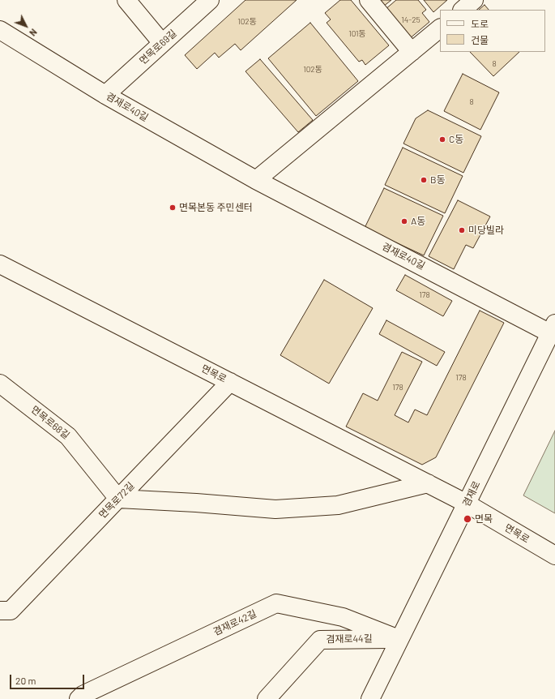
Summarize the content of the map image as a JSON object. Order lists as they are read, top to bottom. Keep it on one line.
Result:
{"streets":{"street":["면목로69길","겸재로40길","면목로","면목로68길","겸재로","면목로72길","겸재로42길","겸재로44길"]},"crossings":[["면목로69길","겸재로40길"],["겸재로40길","겸재로"],["면목로","겸재로"],["면목로","면목로72길"],["면목로68길","면목로72길"],["겸재로","겸재로42길"],["겸재로","겸재로44길"],["겸재로42길","겸재로44길"]],"places":["C동","B동","면목본동 주민센터","A동","미당빌라","면목"],"house_numbers":["14-25","102동","101동","8","102동","8","178","178","178"],"legend":["도로","건물"],"scale_bar":"20 m","north":"bottom right"}
